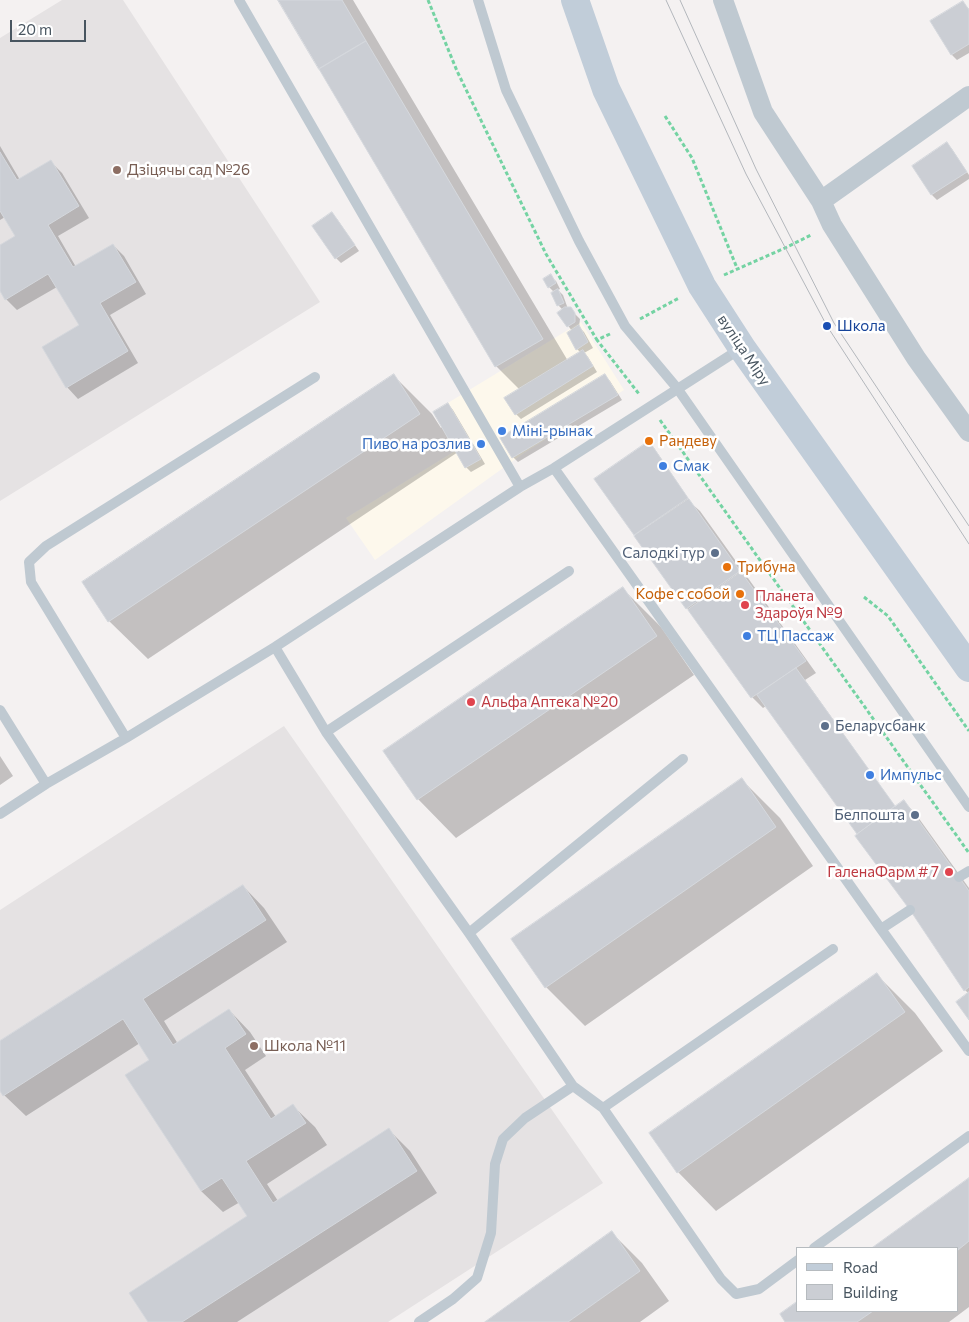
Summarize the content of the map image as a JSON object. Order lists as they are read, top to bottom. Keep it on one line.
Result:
{"streets":{"main road":["вуліца Міру"]},"places":["Дзіцячы сад №26","Школа","Міні-рынак","Рандеву","Пиво на розлив","Смак","Салодкі тур","Трибуна","Кофе с собой","Планета Здароўя №9","ТЦ Пассаж","Альфа Аптека №20","Беларусбанк","Импульс","Белпошта","ГаленаФарм # 7","Школа №11"],"legend":["Road","Building"],"scale_bar":"20 m"}
